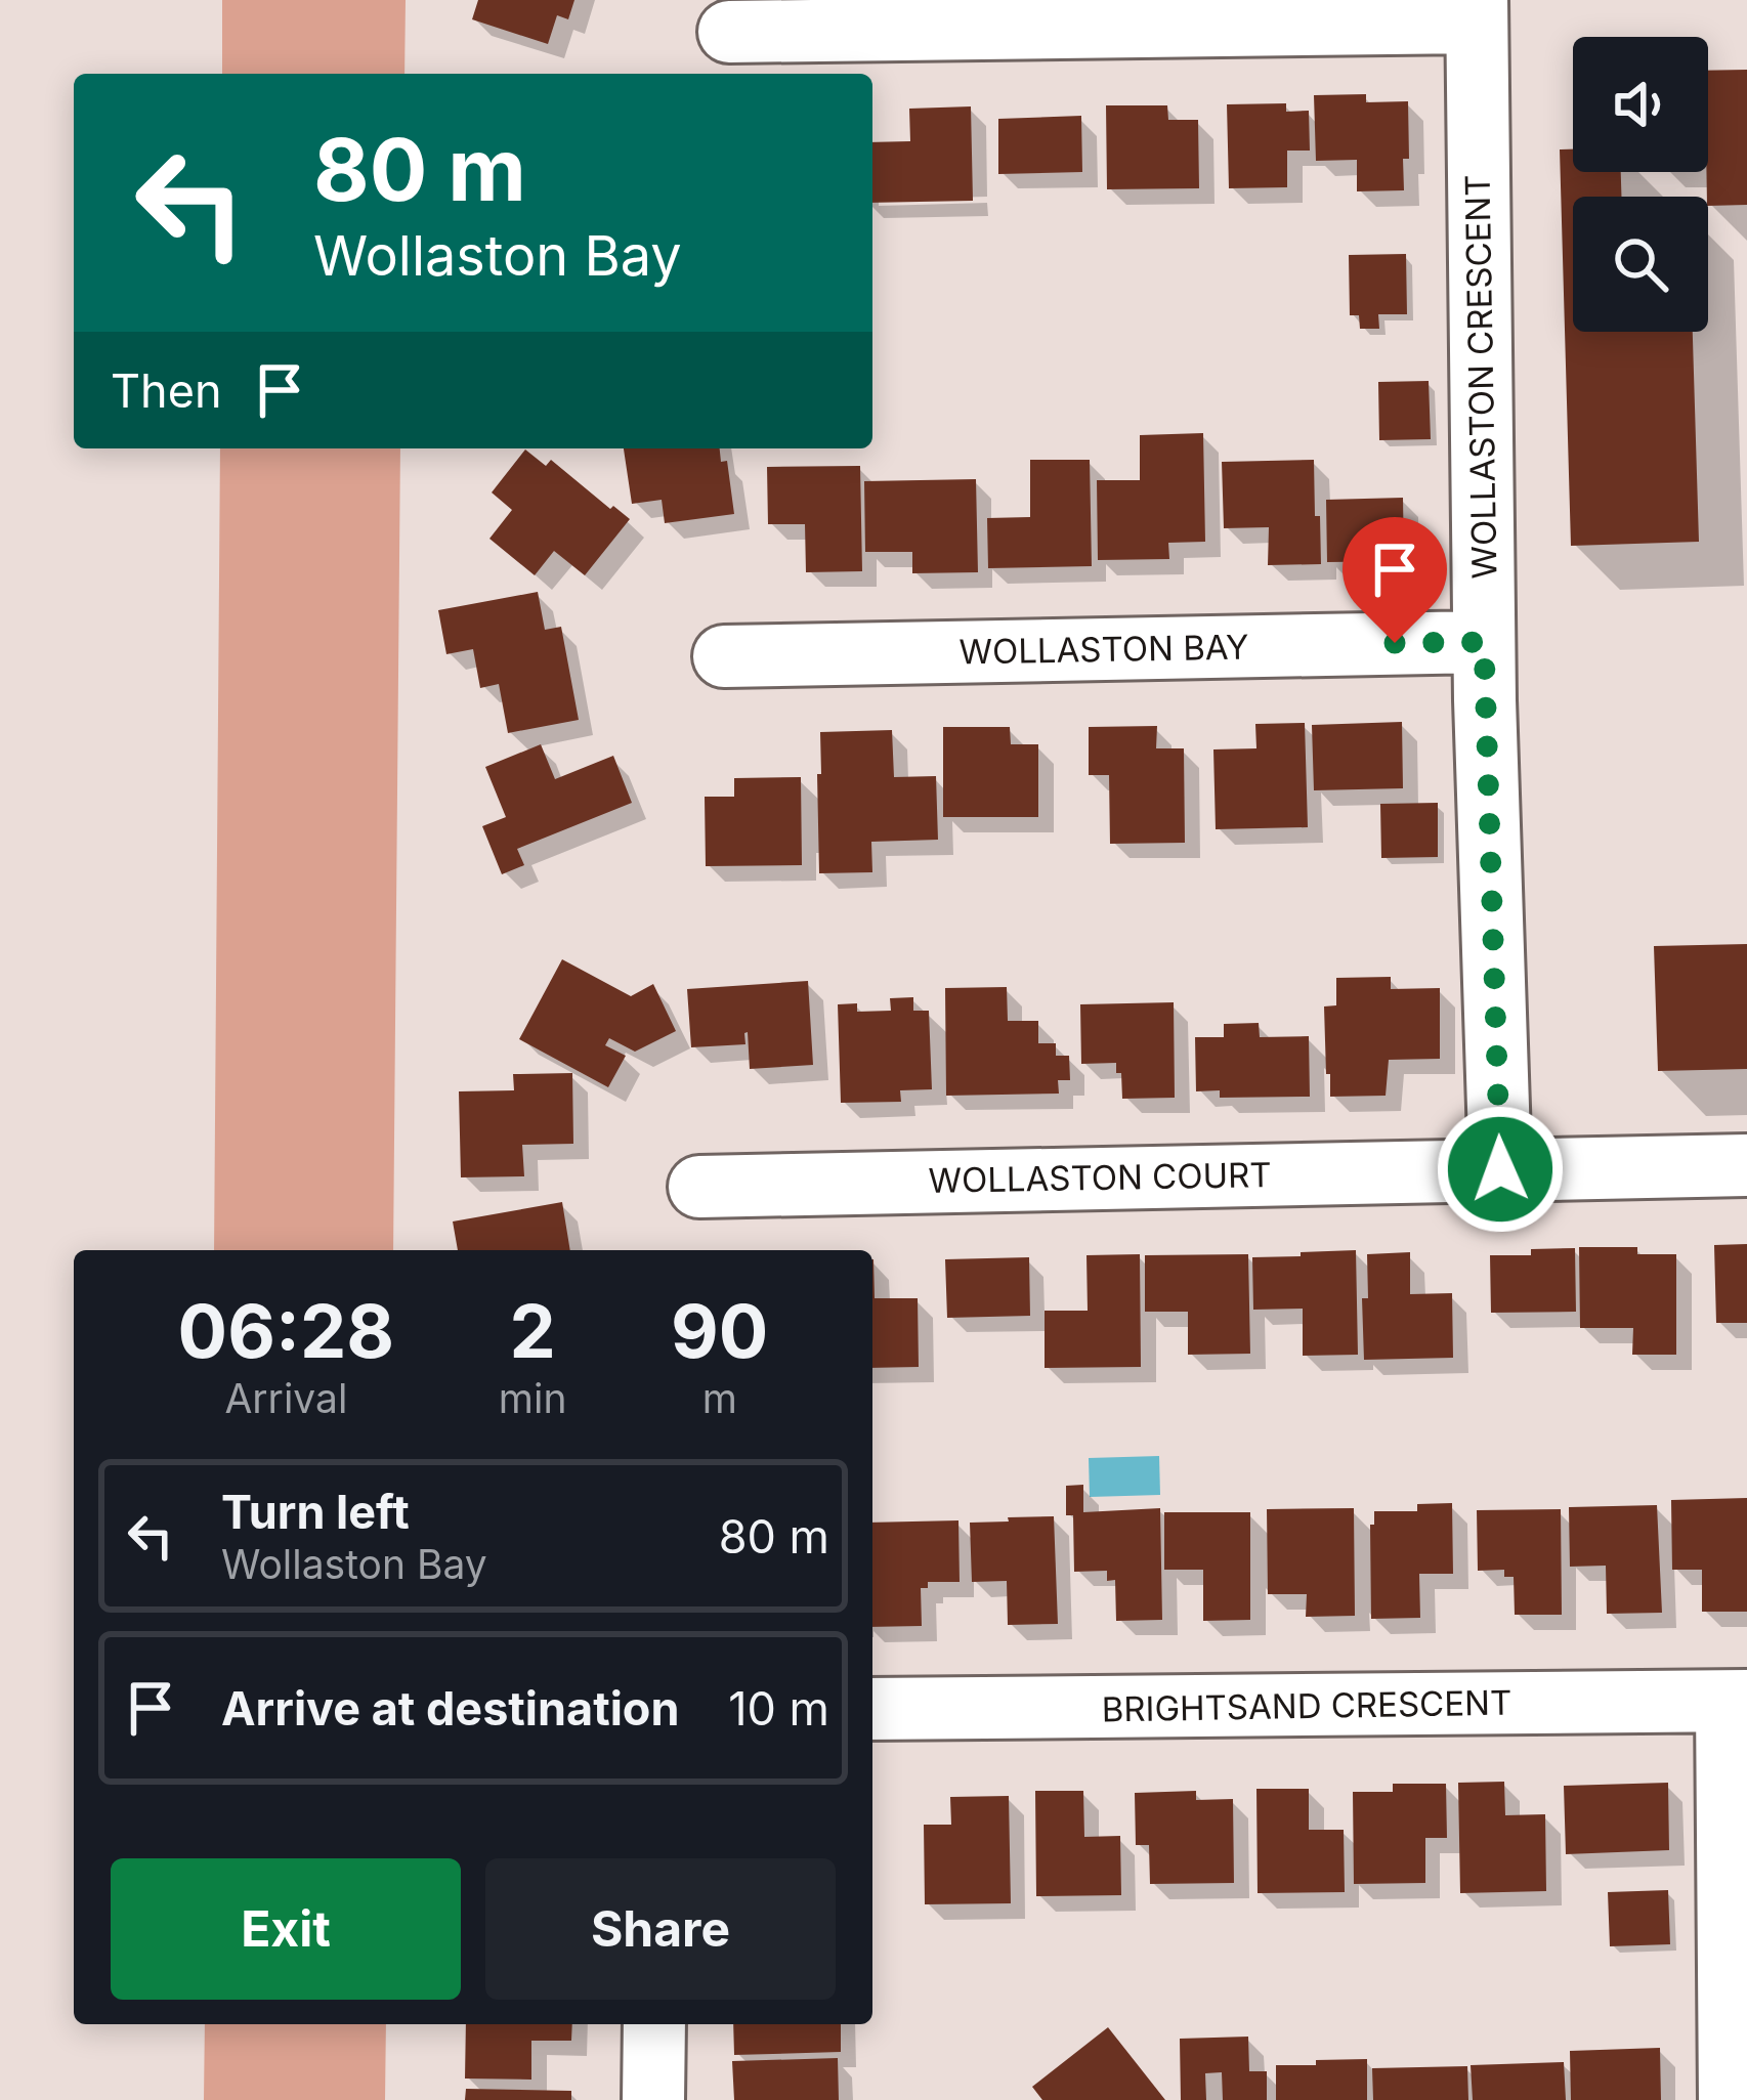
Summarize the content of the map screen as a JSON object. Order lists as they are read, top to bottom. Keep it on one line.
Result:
{"streets":{"street":["WOLLASTON CRESCENT","WOLLASTON BAY","WOLLASTON COURT","BRIGHTSAND CRESCENT"]},"crossings":[["WOLLASTON CRESCENT","WOLLASTON BAY"],["WOLLASTON CRESCENT","WOLLASTON COURT"]],"page":{"turn":["80 m","Wollaston Bay"],"then":"Then","eta":["06:28","Arrival","2","min","90","m"],"list":[{"name":"Turn left","note":"Wollaston Bay","value":"80 m"},{"name":"Arrive at destination","value":"10 m"}],"buttons":["Exit","Share"]}}
